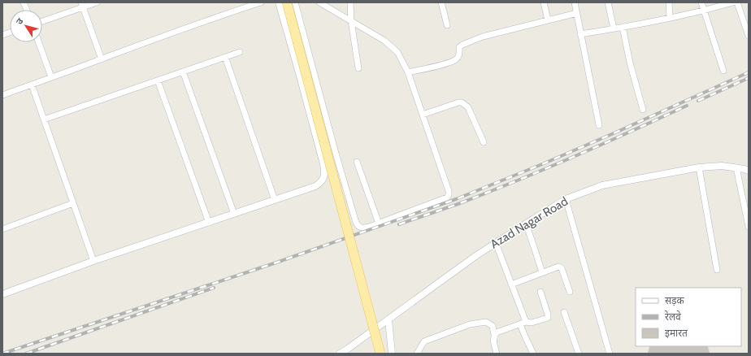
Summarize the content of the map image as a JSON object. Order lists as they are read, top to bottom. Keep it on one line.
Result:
{"streets":{"street":["Azad Nagar Road"]},"legend":["सड़क","रेलवे","इमारत"],"north":"top left"}
